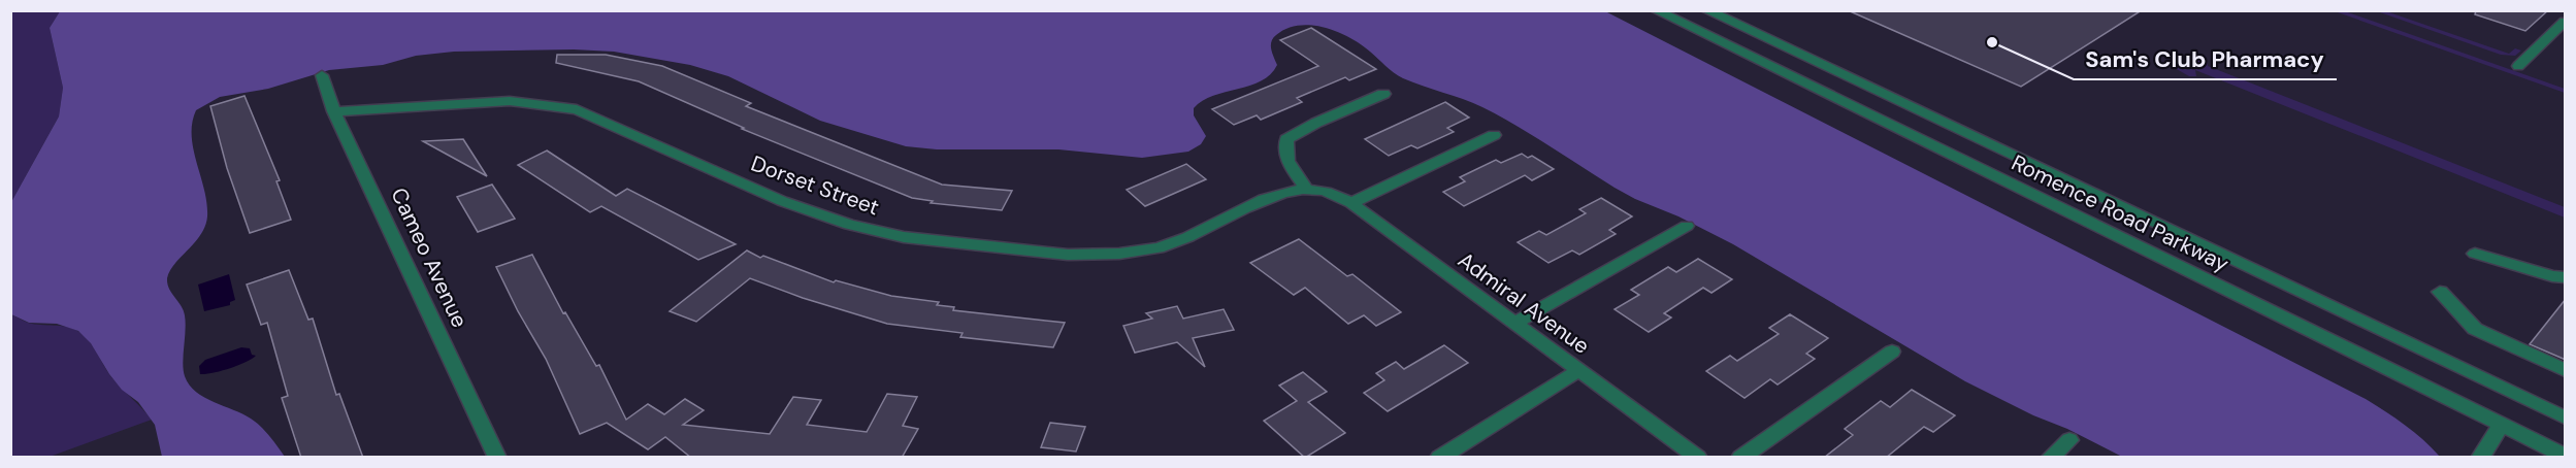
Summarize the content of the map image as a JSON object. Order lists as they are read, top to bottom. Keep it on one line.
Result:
{"streets":{"street":["Dorset Street","Romence Road Parkway","Cameo Avenue","Admiral Avenue"]},"crossings":[["Dorset Street","Cameo Avenue"],["Dorset Street","Admiral Avenue"]],"places":["Sam's Club Pharmacy"]}
